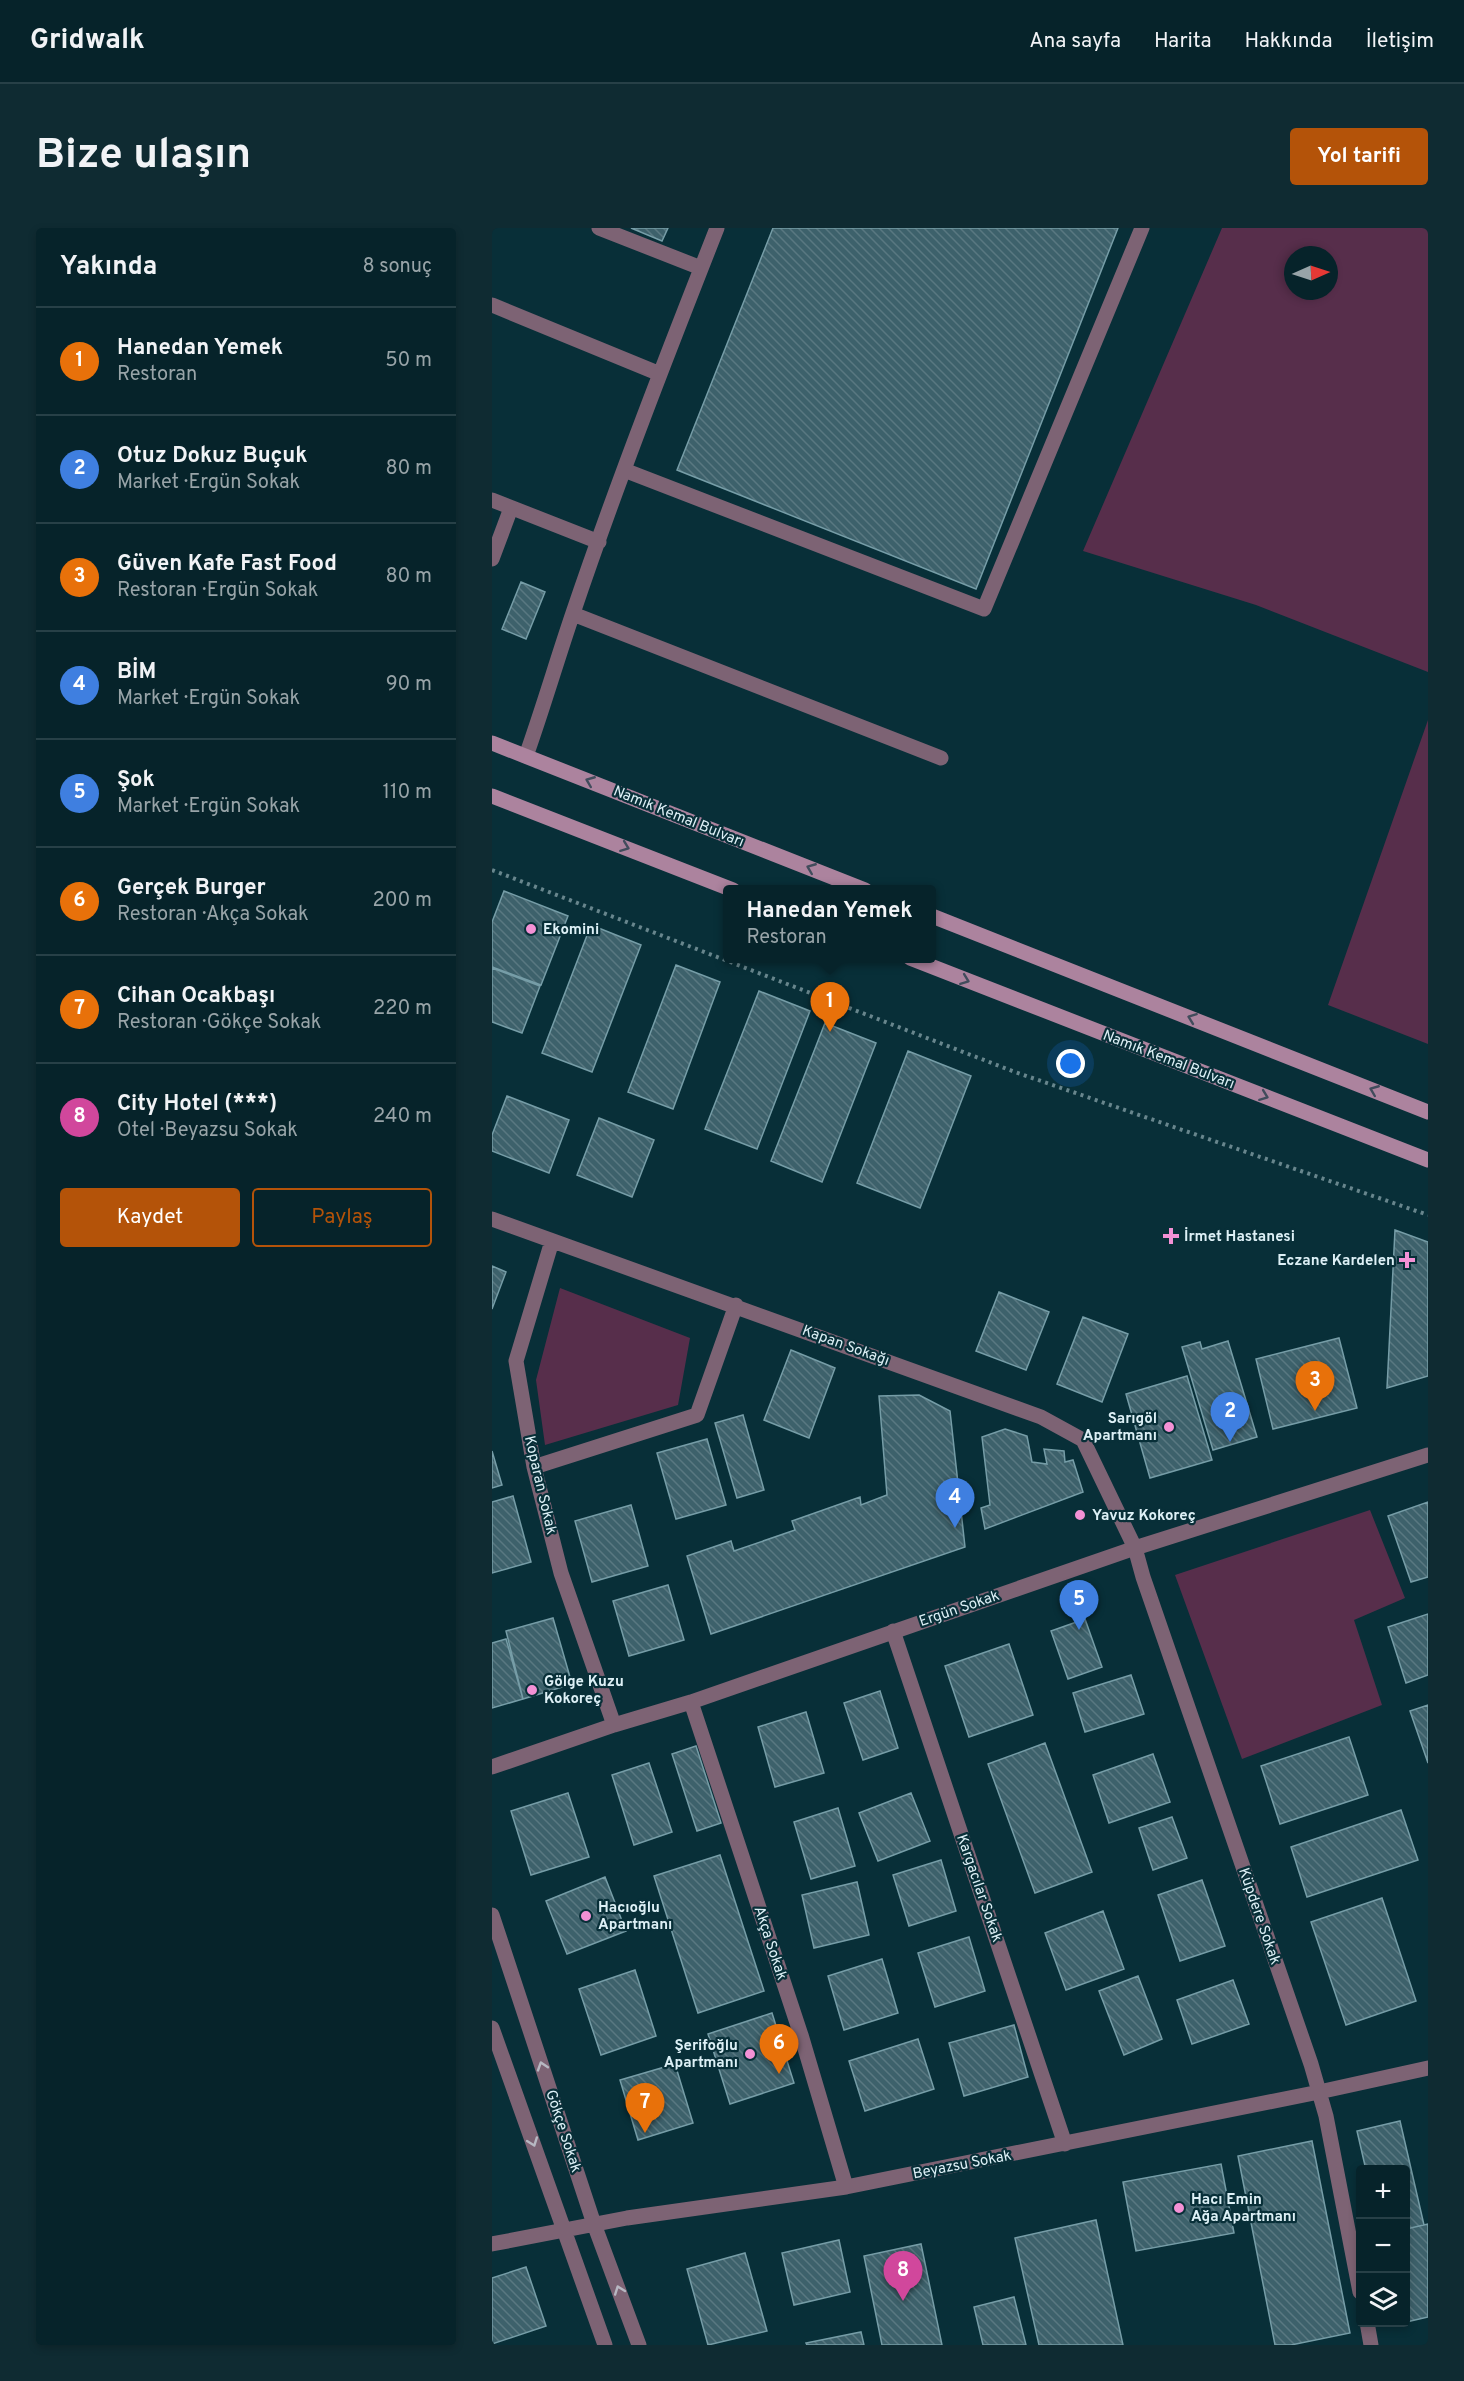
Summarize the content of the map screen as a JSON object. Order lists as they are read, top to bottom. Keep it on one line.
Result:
{"streets":{"main road":["Namık Kemal Bulvarı"],"street":["Kapan Sokağı","Koparan Sokak","Ergün Sokak","Kargacılar Sokak","Küpdere Sokak","Akça Sokak","Gökçe Sokak","Beyazsu Sokak"]},"crossings":[["Kapan Sokağı","Koparan Sokak"],["Kapan Sokağı","Ergün Sokak"],["Kapan Sokağı","Küpdere Sokak"],["Koparan Sokak","Ergün Sokak"],["Ergün Sokak","Kargacılar Sokak"],["Ergün Sokak","Küpdere Sokak"],["Ergün Sokak","Akça Sokak"],["Kargacılar Sokak","Beyazsu Sokak"],["Küpdere Sokak","Beyazsu Sokak"],["Akça Sokak","Beyazsu Sokak"],["Gökçe Sokak","Beyazsu Sokak"]],"places":{"other":["Ekomini","Sarıgöl Apartmanı","Yavuz Kokoreç","Gölge Kuzu Kokoreç","Hacıoğlu Apartmanı","Şerifoğlu Apartmanı","Hacı Emin Ağa Apartmanı"],"health":["İrmet Hastanesi","Eczane Kardelen"]},"north":"right","page":{"header":"Gridwalk","nav":["Ana sayfa","Harita","Hakkında","İletişim"],"buttons":["Yol tarifi",["Kaydet","Paylaş"]],"title":"Bize ulaşın","heading":["Yakında","8 sonuç"],"list":[{"mark":"1","name":"Hanedan Yemek","note":"Restoran","value":"50 m"},{"mark":"2","name":"Otuz Dokuz Buçuk","note":"Market · Ergün Sokak","value":"80 m"},{"mark":"3","name":"Güven Kafe Fast Food","note":"Restoran · Ergün Sokak","value":"80 m"},{"mark":"4","name":"BİM","note":"Market · Ergün Sokak","value":"90 m"},{"mark":"5","name":"Şok","note":"Market · Ergün Sokak","value":"110 m"},{"mark":"6","name":"Gerçek Burger","note":"Restoran · Akça Sokak","value":"200 m"},{"mark":"7","name":"Cihan Ocakbaşı","note":"Restoran · Gökçe Sokak","value":"220 m"},{"mark":"8","name":"City Hotel (***)","note":"Otel · Beyazsu Sokak","value":"240 m"}],"popup":["Hanedan Yemek","Restoran"],"pins":["1","3","2","4","5","6","7","8"],"map_buttons":["+","−"]}}
